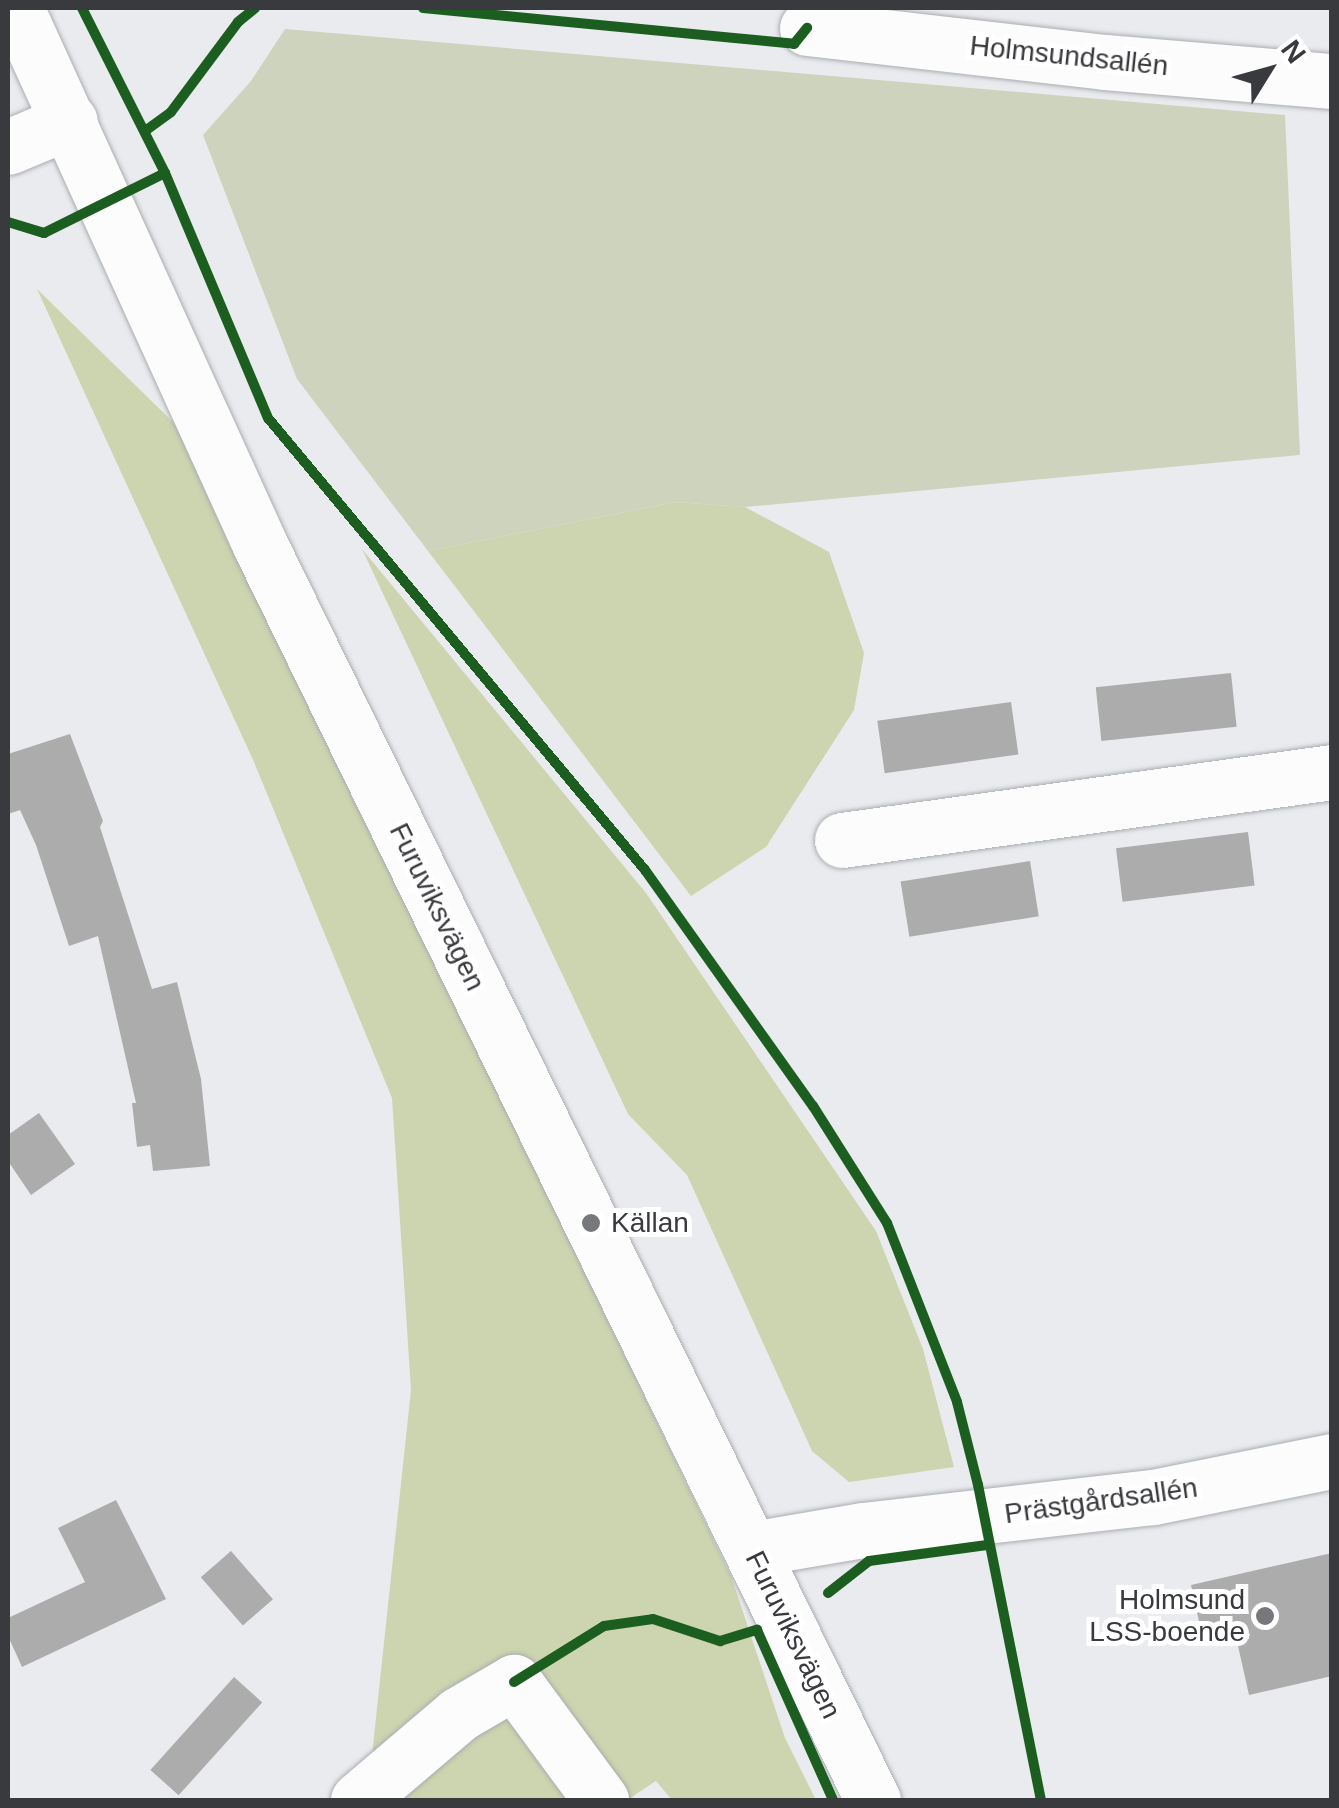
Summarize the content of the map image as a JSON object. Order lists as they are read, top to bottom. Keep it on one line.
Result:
{"streets":{"street":["Holmsundsallén","Furuviksvägen","Prästgårdsallén"]},"crossings":[["Furuviksvägen","Prästgårdsallén"]],"places":["Källan","Holmsund LSS-boende"],"north":"top right"}
